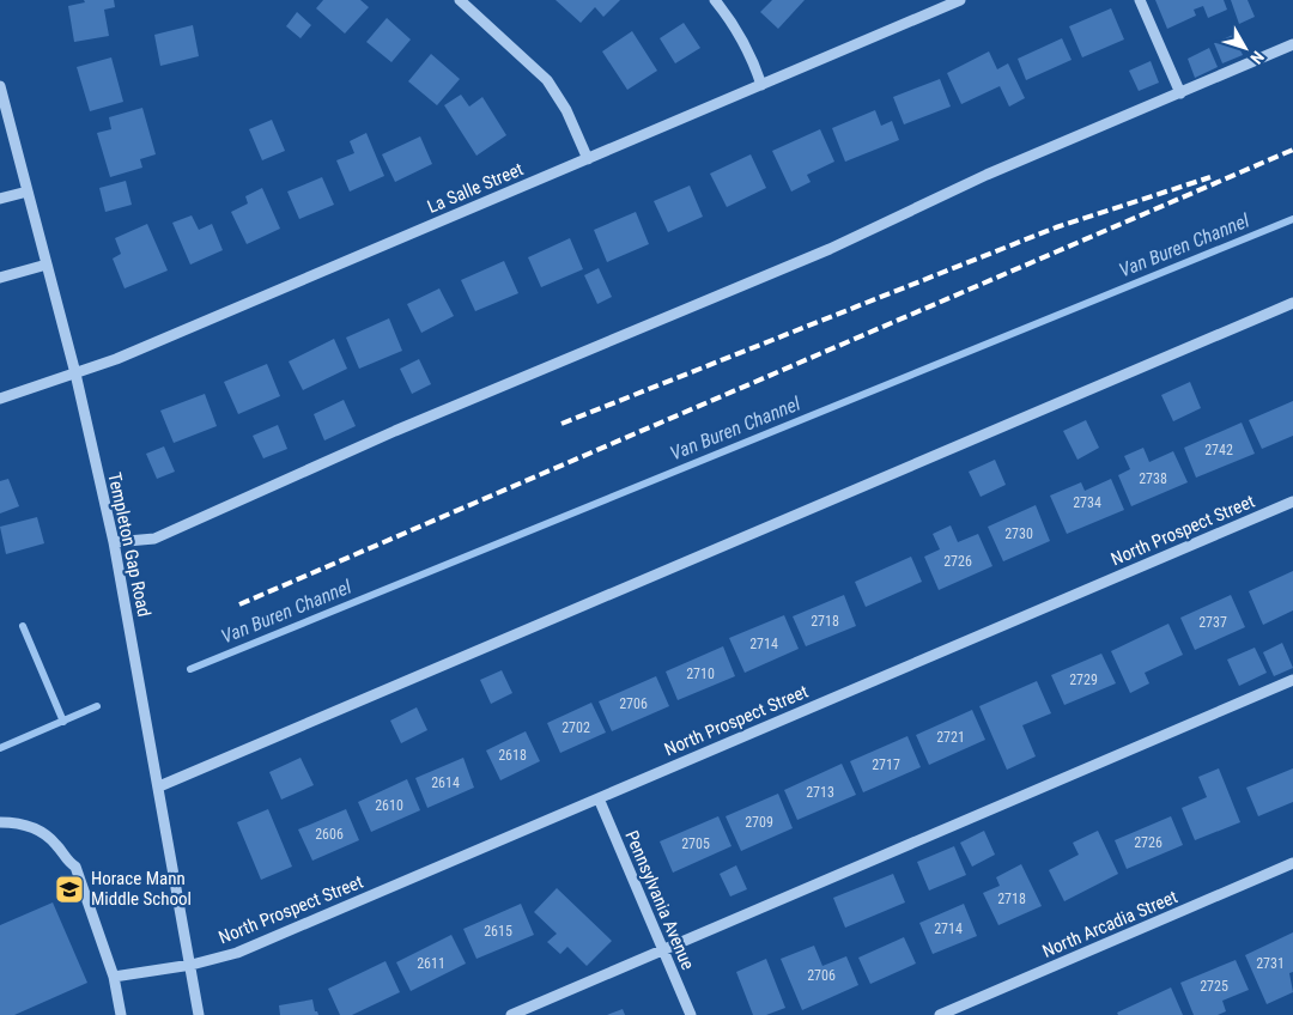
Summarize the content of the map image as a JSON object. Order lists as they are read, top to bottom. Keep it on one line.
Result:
{"streets":{"street":["La Salle Street","North Prospect Street","Templeton Gap Road","Pennsylvania Avenue","North Arcadia Street"]},"crossings":[["La Salle Street","Templeton Gap Road"],["North Prospect Street","Templeton Gap Road"],["North Prospect Street","Pennsylvania Avenue"]],"water":["Van Buren Channel"],"places":{"school or university":["Horace Mann Middle School"]},"house_numbers":["2742","2738","2734","2730","2726","2718","2737","2714","2710","2729","2706","2702","2721","2618","2717","2614","2713","2610","2709","2606","2726","2705","2718","2714","2615","2611","2731","2706","2725"],"north":"bottom right"}
